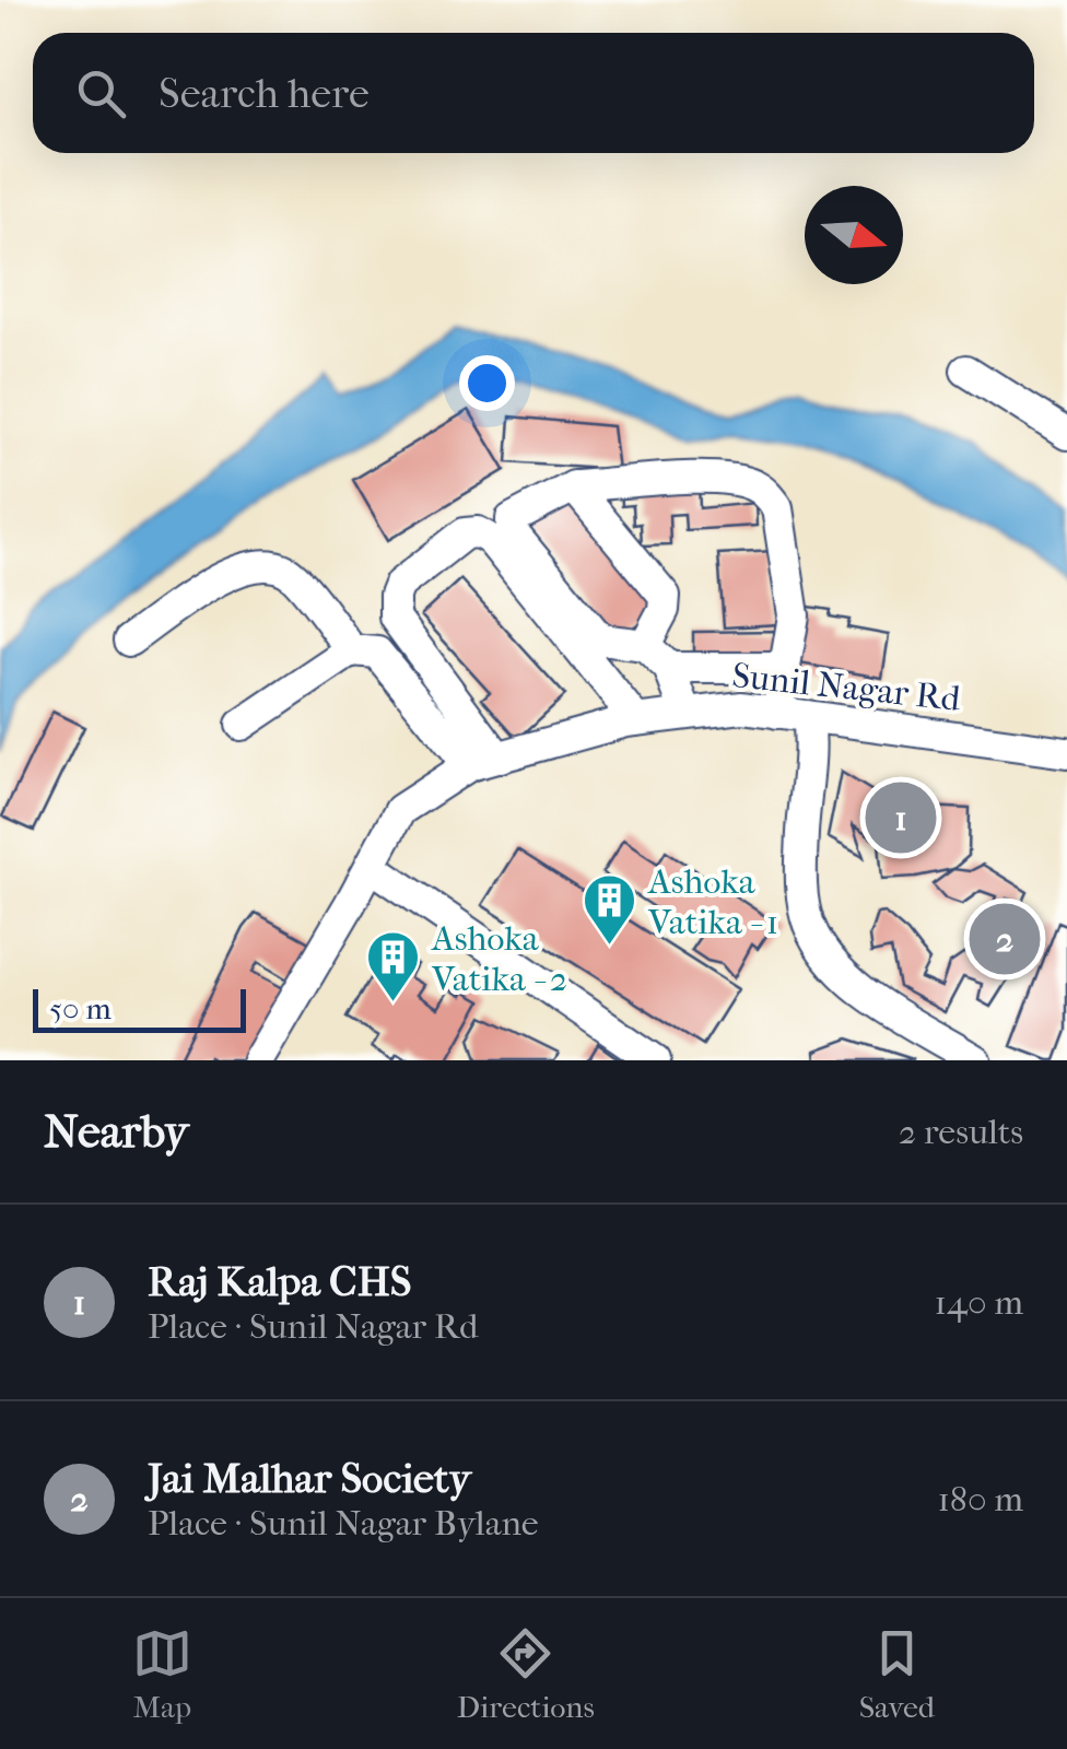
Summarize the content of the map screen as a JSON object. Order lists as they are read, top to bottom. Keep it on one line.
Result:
{"streets":{"street":["Sunil Nagar Rd"]},"places":{"building":["Ashoka Vatika - 1","Ashoka Vatika - 2"]},"scale_bar":"50 m","north":"right","page":{"search":"Search here","pins":["1","2"],"scale":"50 m","heading":["Nearby","2 results"],"list":[{"mark":"1","name":"Raj Kalpa CHS","note":"Place · Sunil Nagar Rd","value":"140 m"},{"mark":"2","name":"Jai Malhar Society","note":"Place · Sunil Nagar Bylane","value":"180 m"}],"nav":["Map","Directions","Saved"]}}
